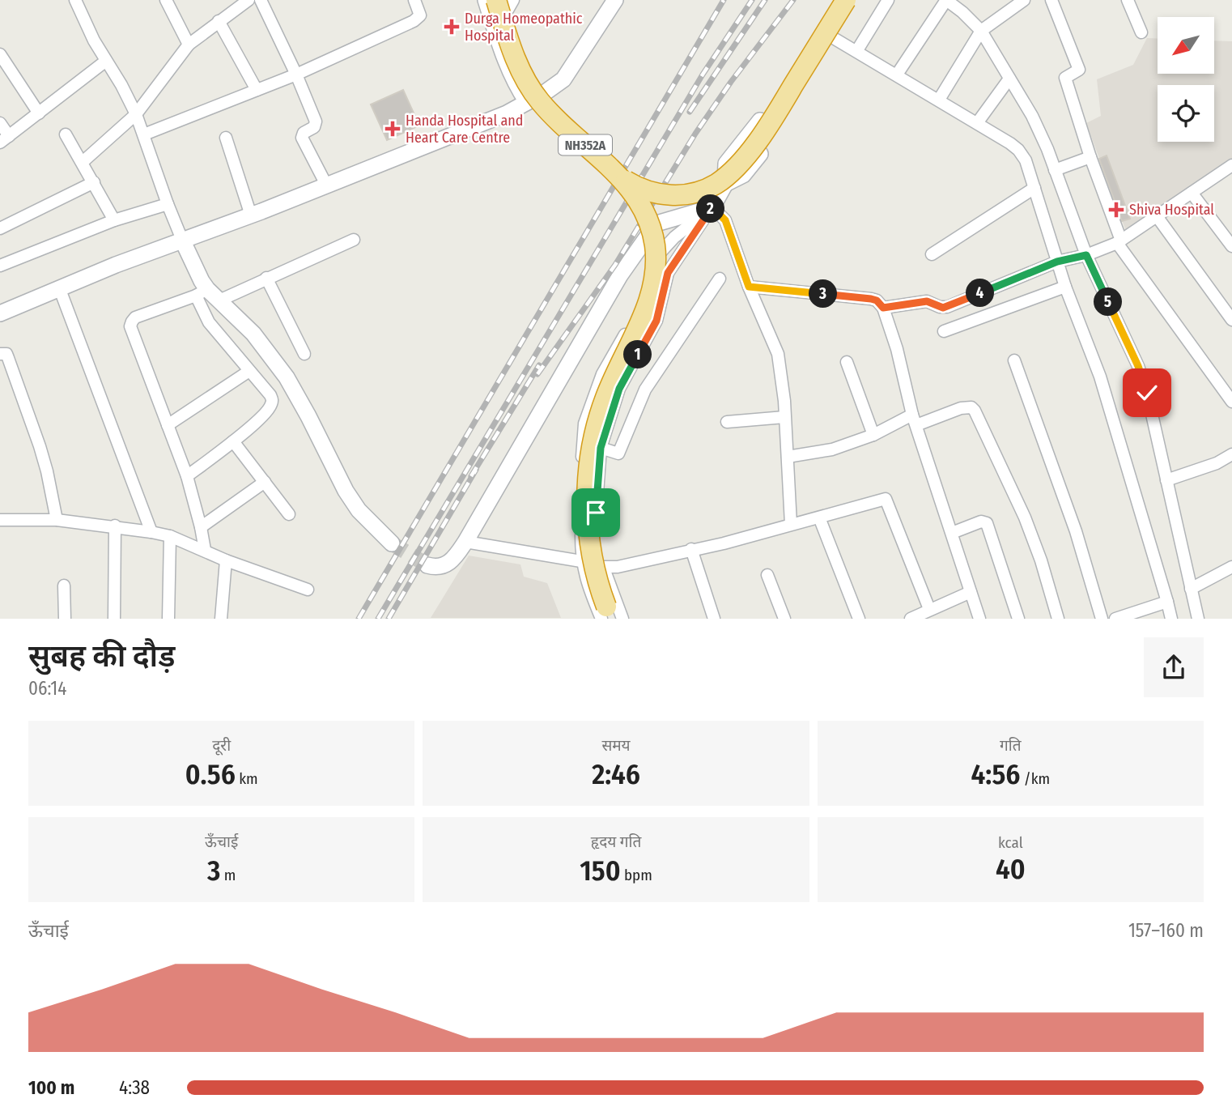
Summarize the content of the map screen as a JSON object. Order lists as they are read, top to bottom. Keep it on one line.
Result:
{"streets":{"highway":["NH352A"]},"places":{"health":["Durga Homeopathic Hospital","Handa Hospital and Heart Care Centre","Shiva Hospital"]},"north":"bottom left","page":{"pins":["2","4","3","5","1"],"heading":["सुबह की दौड़","06:14"],"stats":[["दूरी","0.56 km"],["समय","2:46"],["गति","4:56 /km"],["ऊँचाई","3 m"],["हृदय गति","150 bpm"],["kcal","40"]],"chart":["ऊँचाई","157–160 m"],"list":[{"name":"100 m","note":"4:38"}]}}
